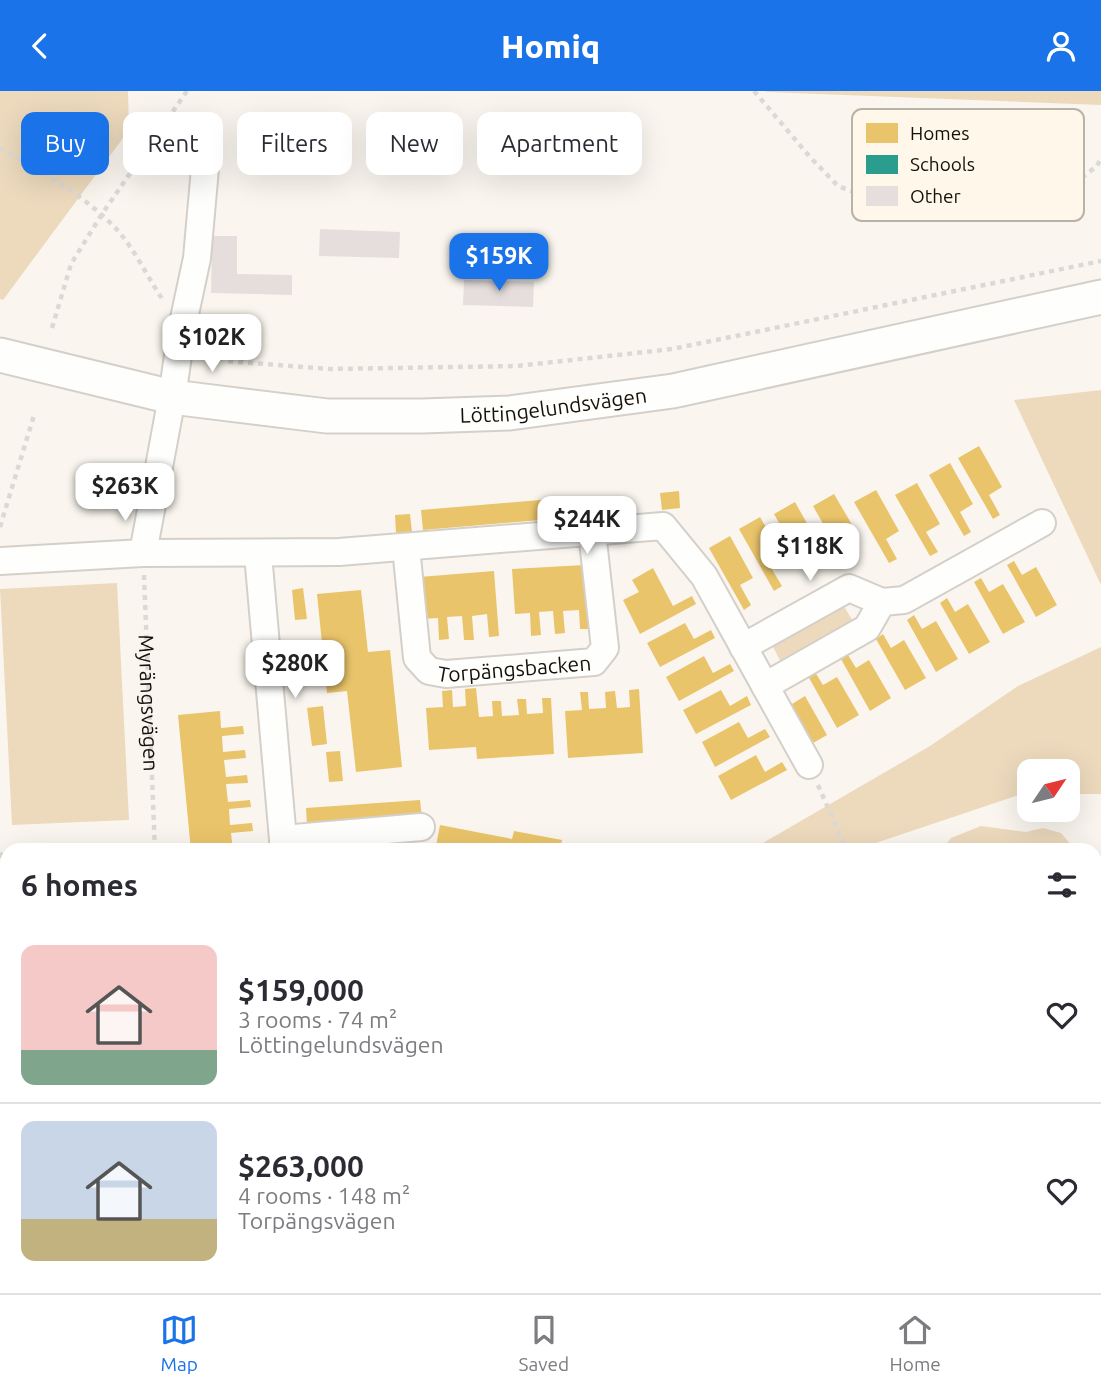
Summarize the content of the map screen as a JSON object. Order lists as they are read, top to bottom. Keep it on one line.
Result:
{"streets":{"main road":["Löttingelundsvägen"],"street":["Torpängsbacken"],"path":["Myrängsvägen"]},"legend":["Homes","Schools","Other"],"north":"top right","page":{"header":"Homiq","chip":["Buy","Rent","Filters","New","Apartment"],"price":["$159K","$102K","$263K","$244K","$118K","$280K"],"heading":"6 homes","list":[{"name":"$159,000","note":"3 rooms · 74 m² · Löttingelundsvägen"},{"name":"$263,000","note":"4 rooms · 148 m² · Torpängsvägen"}],"tabs":["Map","Saved","Home"]}}
